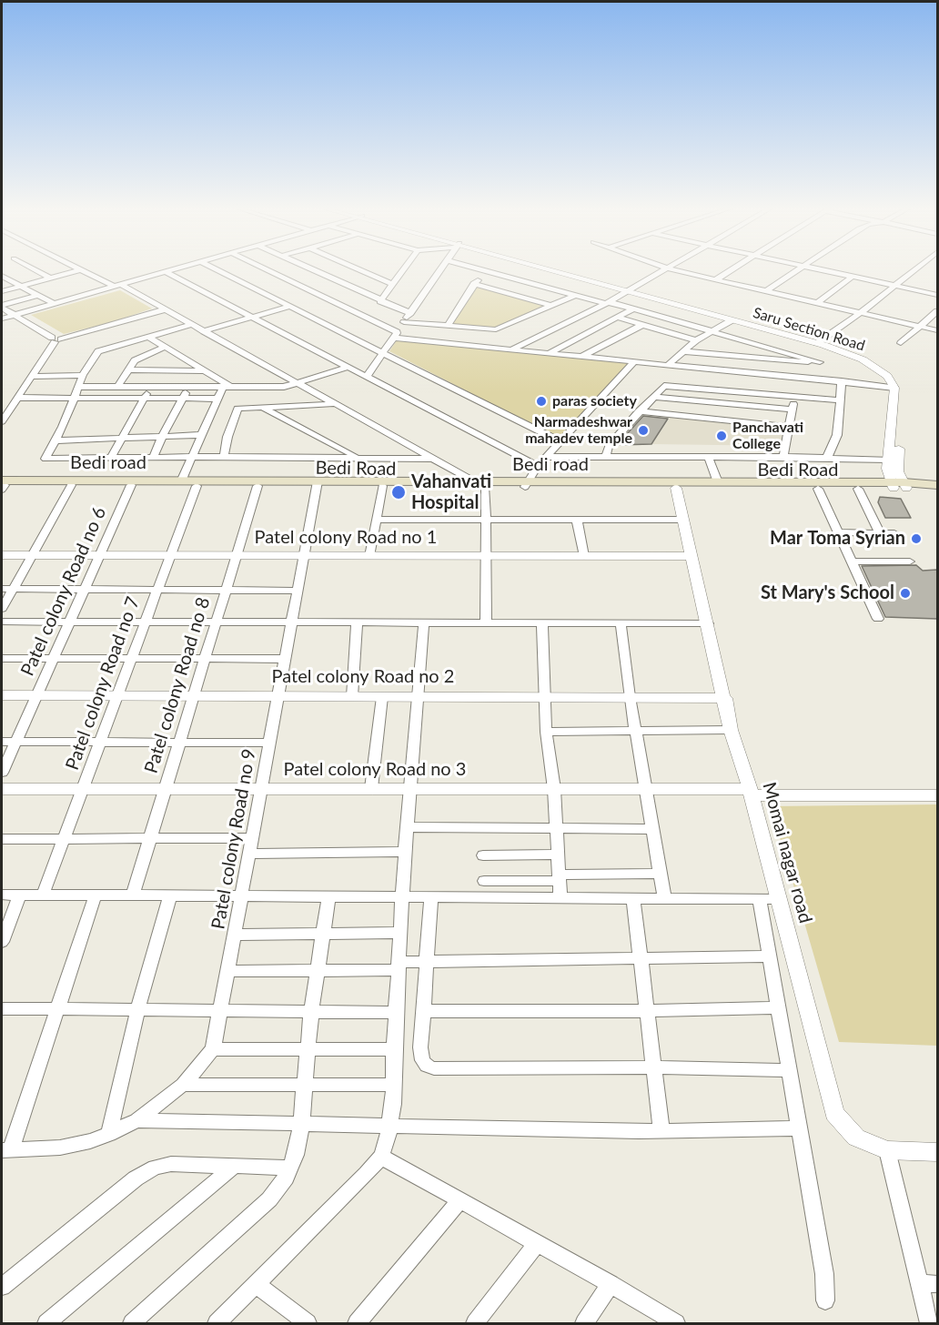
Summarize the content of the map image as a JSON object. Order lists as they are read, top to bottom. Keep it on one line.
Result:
{"streets":{"main road":["Bedi road","Bedi Road"],"street":["Saru Section Road","Patel colony Road no 1","Patel colony Road no 6","Patel colony Road no 2","Patel colony Road no 7","Patel colony Road no 8","Patel colony Road no 3","Patel colony Road no 9","Momai nagar road"]},"crossings":[["Saru Section Road","Bedi road"],["Saru Section Road","Bedi Road"],["Bedi road","Bedi Road"],["Bedi road","Patel colony Road no 9"],["Bedi Road","Patel colony Road no 6"],["Bedi Road","Patel colony Road no 7"],["Bedi Road","Patel colony Road no 8"],["Bedi Road","Patel colony Road no 9"],["Bedi Road","Momai nagar road"],["Patel colony Road no 1","Patel colony Road no 6"],["Patel colony Road no 1","Patel colony Road no 7"],["Patel colony Road no 1","Patel colony Road no 8"],["Patel colony Road no 1","Patel colony Road no 9"],["Patel colony Road no 1","Momai nagar road"],["Patel colony Road no 6","Patel colony Road no 2"],["Patel colony Road no 2","Patel colony Road no 7"],["Patel colony Road no 2","Patel colony Road no 8"],["Patel colony Road no 2","Patel colony Road no 9"],["Patel colony Road no 2","Momai nagar road"],["Patel colony Road no 7","Patel colony Road no 3"],["Patel colony Road no 8","Patel colony Road no 3"],["Patel colony Road no 3","Patel colony Road no 9"],["Patel colony Road no 3","Momai nagar road"]],"places":["paras society","Narmadeshwar mahadev temple","Panchavati College","Vahanvati Hospital","Mar Toma Syrian","St Mary's School"]}
